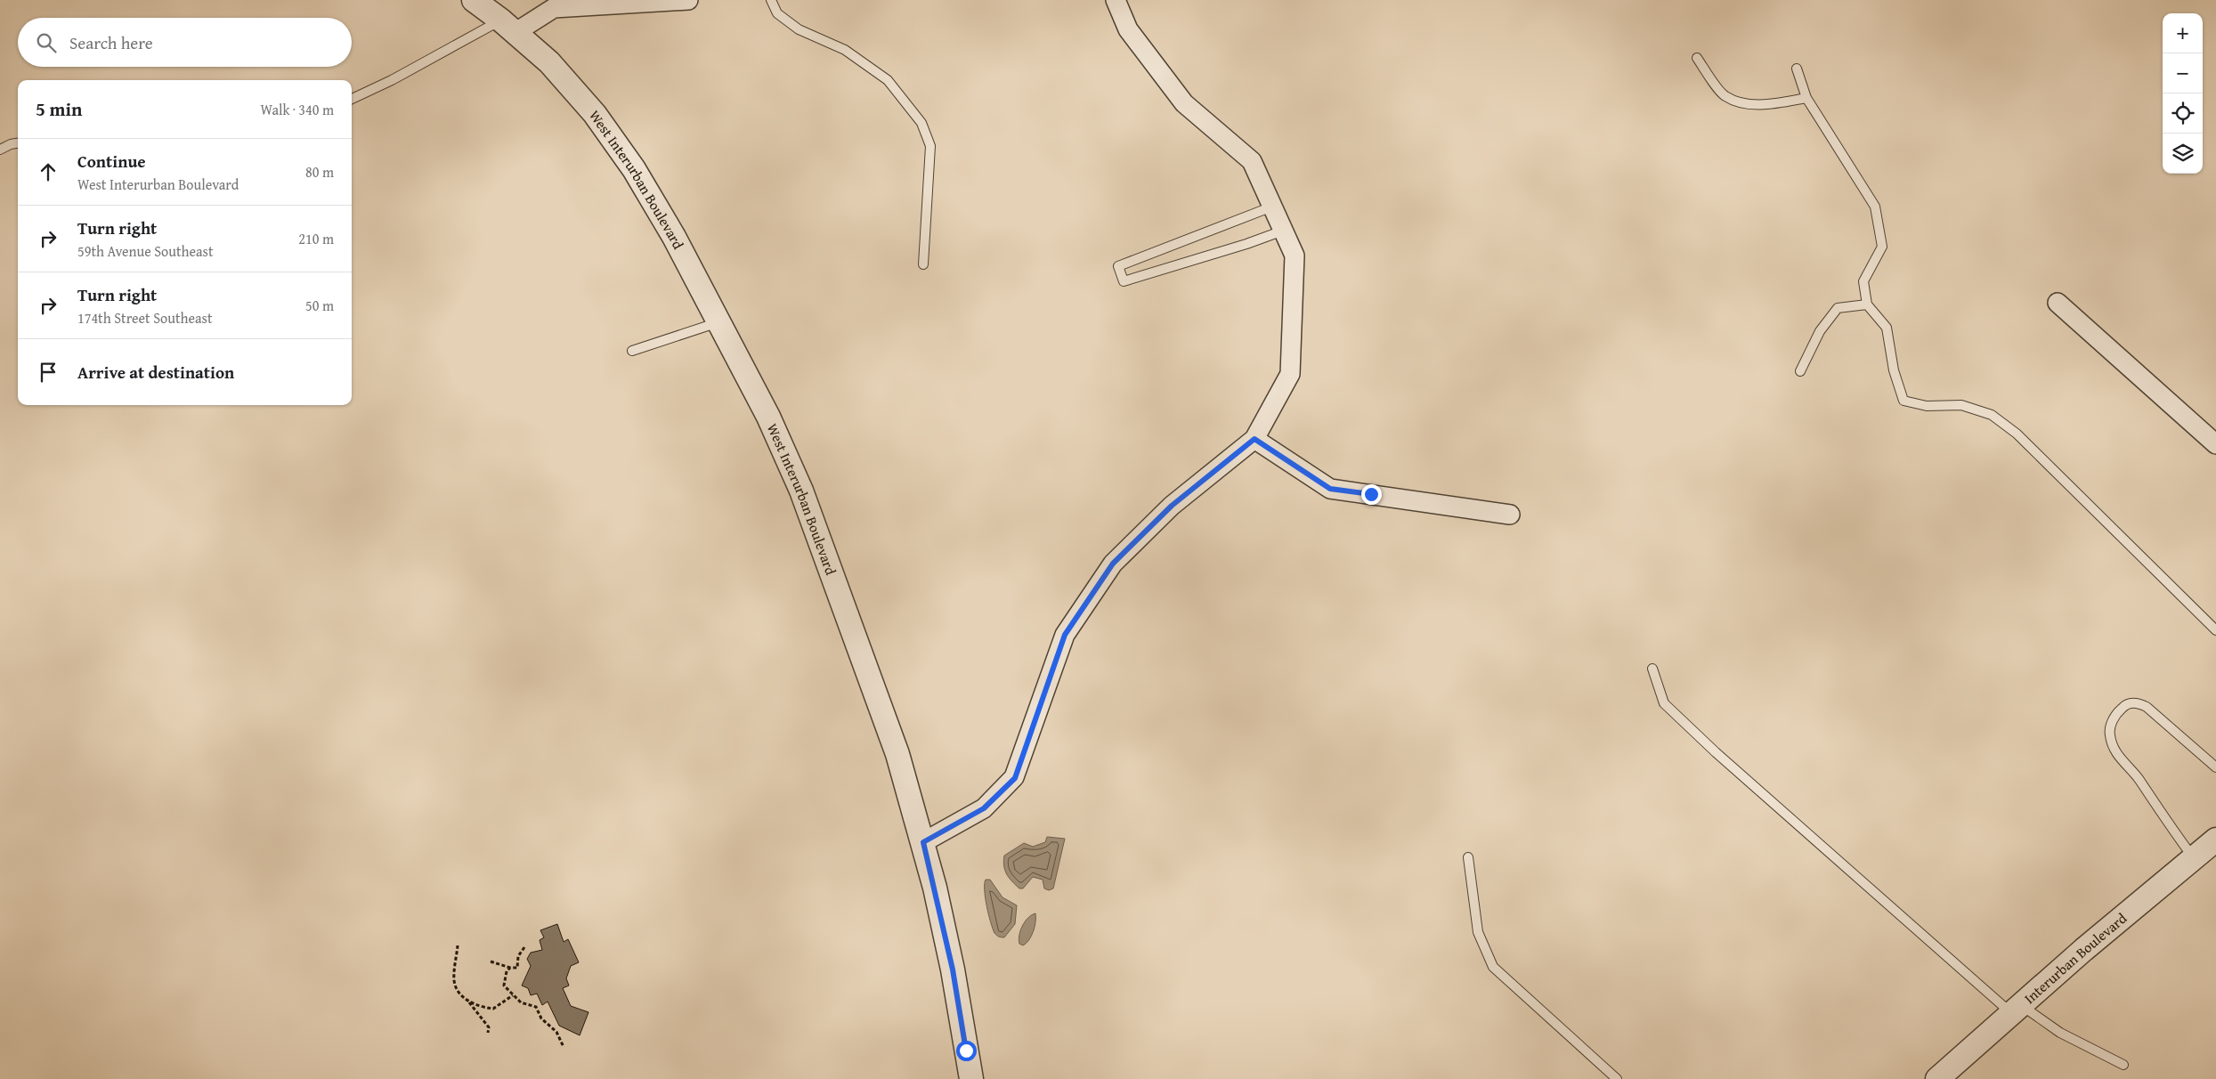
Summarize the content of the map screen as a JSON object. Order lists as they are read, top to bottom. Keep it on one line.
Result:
{"streets":{"street":["West Interurban Boulevard","Interurban Boulevard"]},"page":{"map_buttons":["+","−"],"search":"Search here","heading":["5 min","Walk · 340 m"],"list":[["Continue","West Interurban Boulevard","80 m"],["Turn right","59th Avenue Southeast","210 m"],["Turn right","174th Street Southeast","50 m"],"Arrive at destination"]}}
